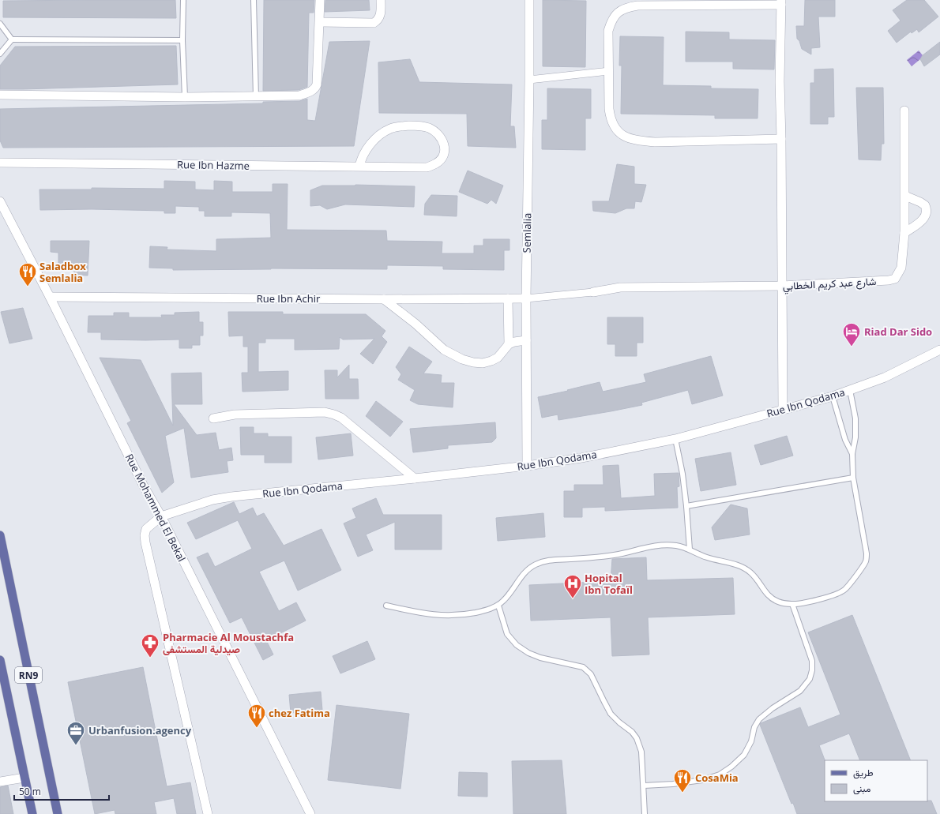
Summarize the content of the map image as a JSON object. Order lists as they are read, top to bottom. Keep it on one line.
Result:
{"streets":{"main road":["RN9"],"street":["Rue Ibn Hazme","Semlalia","شارع عبد كريم الخطابي","Rue Ibn Achir","Rue Ibn Qodama","Rue Mohammed El Bekal"]},"crossings":[["Semlalia","Rue Ibn Achir"],["Semlalia","Rue Ibn Qodama"],["Rue Ibn Achir","Rue Mohammed El Bekal"],["Rue Ibn Qodama","Rue Mohammed El Bekal"]],"places":{"restaurant":["Saladbox Semlalia","chez Fatima","CosaMia"],"hotel":["Riad Dar Sido"],"hospital":["Hopital Ibn Tofaïl"],"pharmacy":["Pharmacie Al Moustachfa صيدلية المستشفى"],"office":["Urbanfusion.agency"]},"legend":["طريق","مبنى"],"scale_bar":"50 m"}
